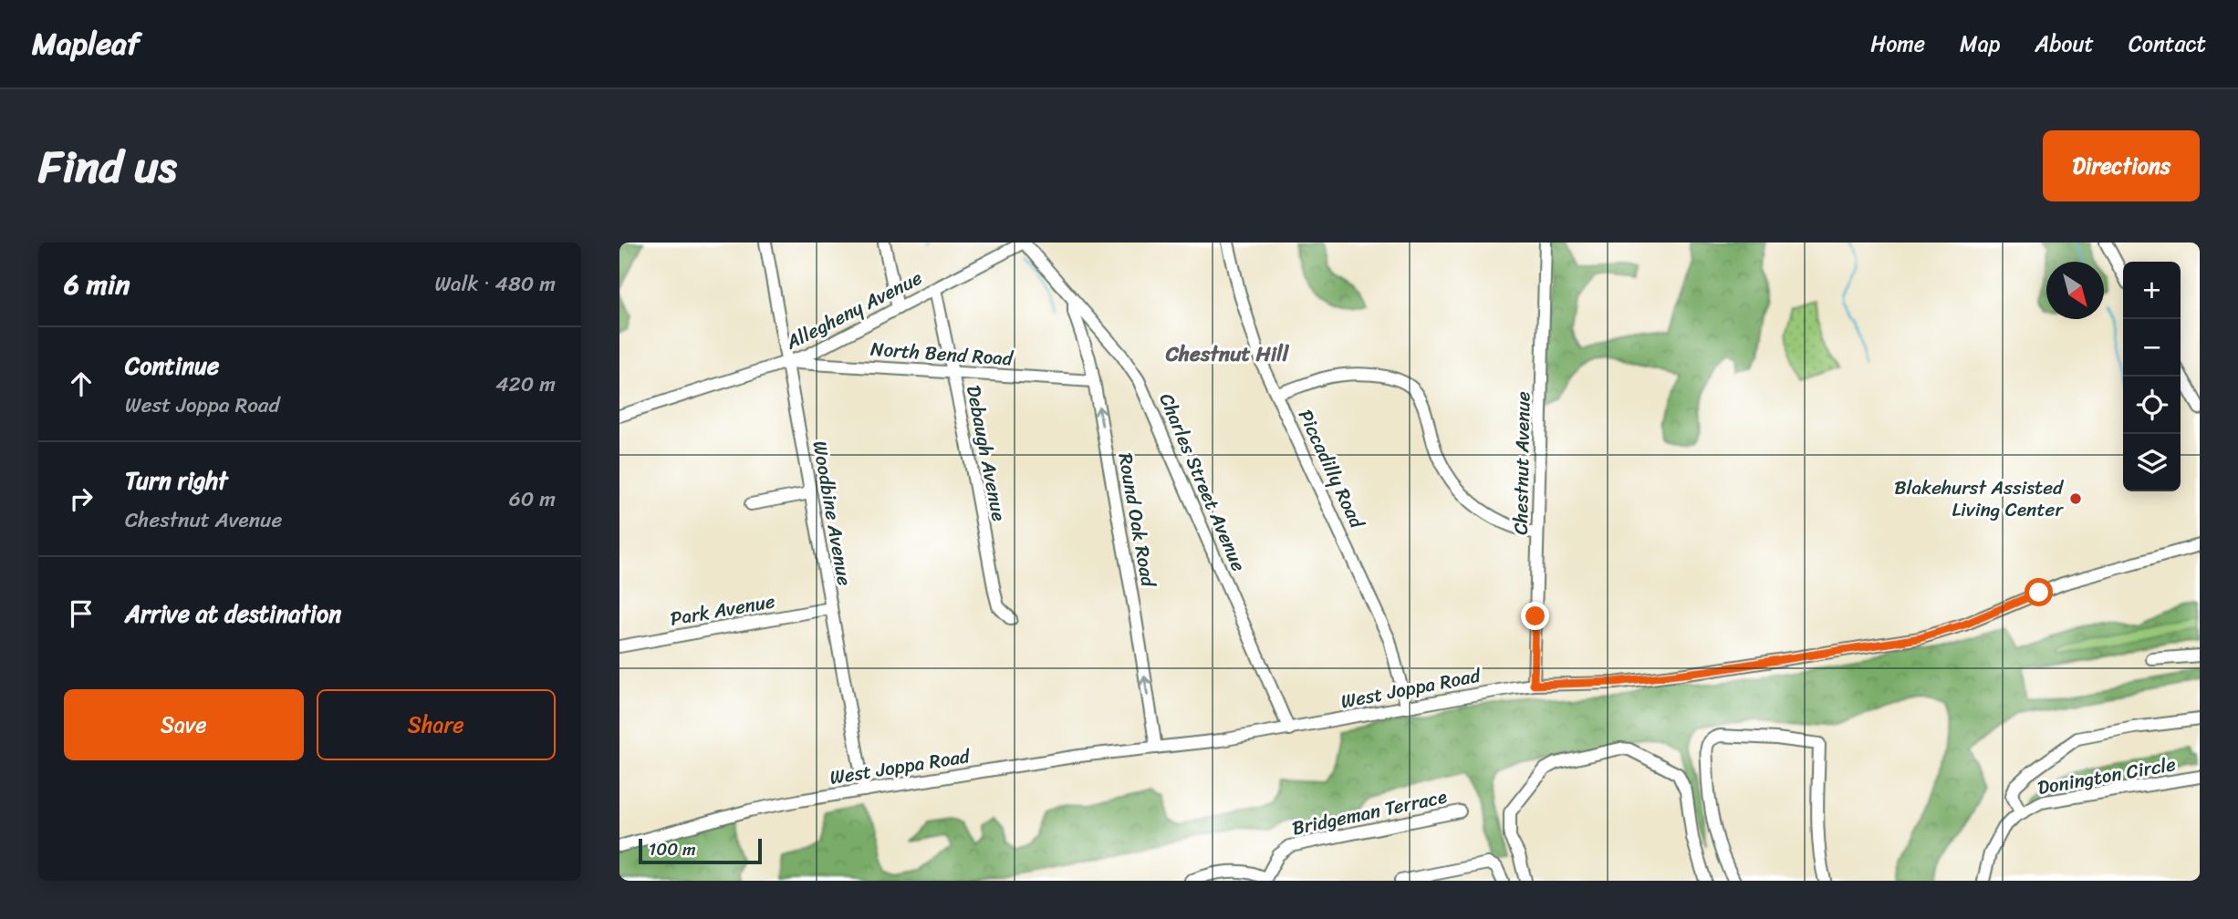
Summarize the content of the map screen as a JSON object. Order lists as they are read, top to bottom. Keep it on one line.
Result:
{"streets":{"street":["Allegheny Avenue","North Bend Road","Debaugh Avenue","Chestnut Avenue","Piccadilly Road","Charles Street Avenue","Woodbine Avenue","Round Oak Road","Park Avenue","West Joppa Road","Donington Circle","Bridgeman Terrace"]},"crossings":[["Allegheny Avenue","North Bend Road"],["Allegheny Avenue","Debaugh Avenue"],["Allegheny Avenue","Charles Street Avenue"],["Allegheny Avenue","Woodbine Avenue"],["North Bend Road","Debaugh Avenue"],["North Bend Road","Woodbine Avenue"],["North Bend Road","Round Oak Road"],["Chestnut Avenue","West Joppa Road"],["Piccadilly Road","West Joppa Road"],["Charles Street Avenue","Round Oak Road"],["Charles Street Avenue","West Joppa Road"],["Woodbine Avenue","Park Avenue"],["Woodbine Avenue","West Joppa Road"],["Round Oak Road","West Joppa Road"]],"one_way":["Round Oak Road"],"districts":["Chestnut Hill"],"places":["Blakehurst Assisted Living Center"],"scale_bar":"100 m","north":"bottom right","page":{"header":"Mapleaf","nav":["Home","Map","About","Contact"],"title":"Find us","buttons":["Directions",["Save","Share"]],"heading":["6 min","Walk · 480 m"],"map_buttons":["+","−"],"list":[["Continue","West Joppa Road","420 m"],["Turn right","Chestnut Avenue","60 m"],"Arrive at destination"],"scale":"100 m"}}
